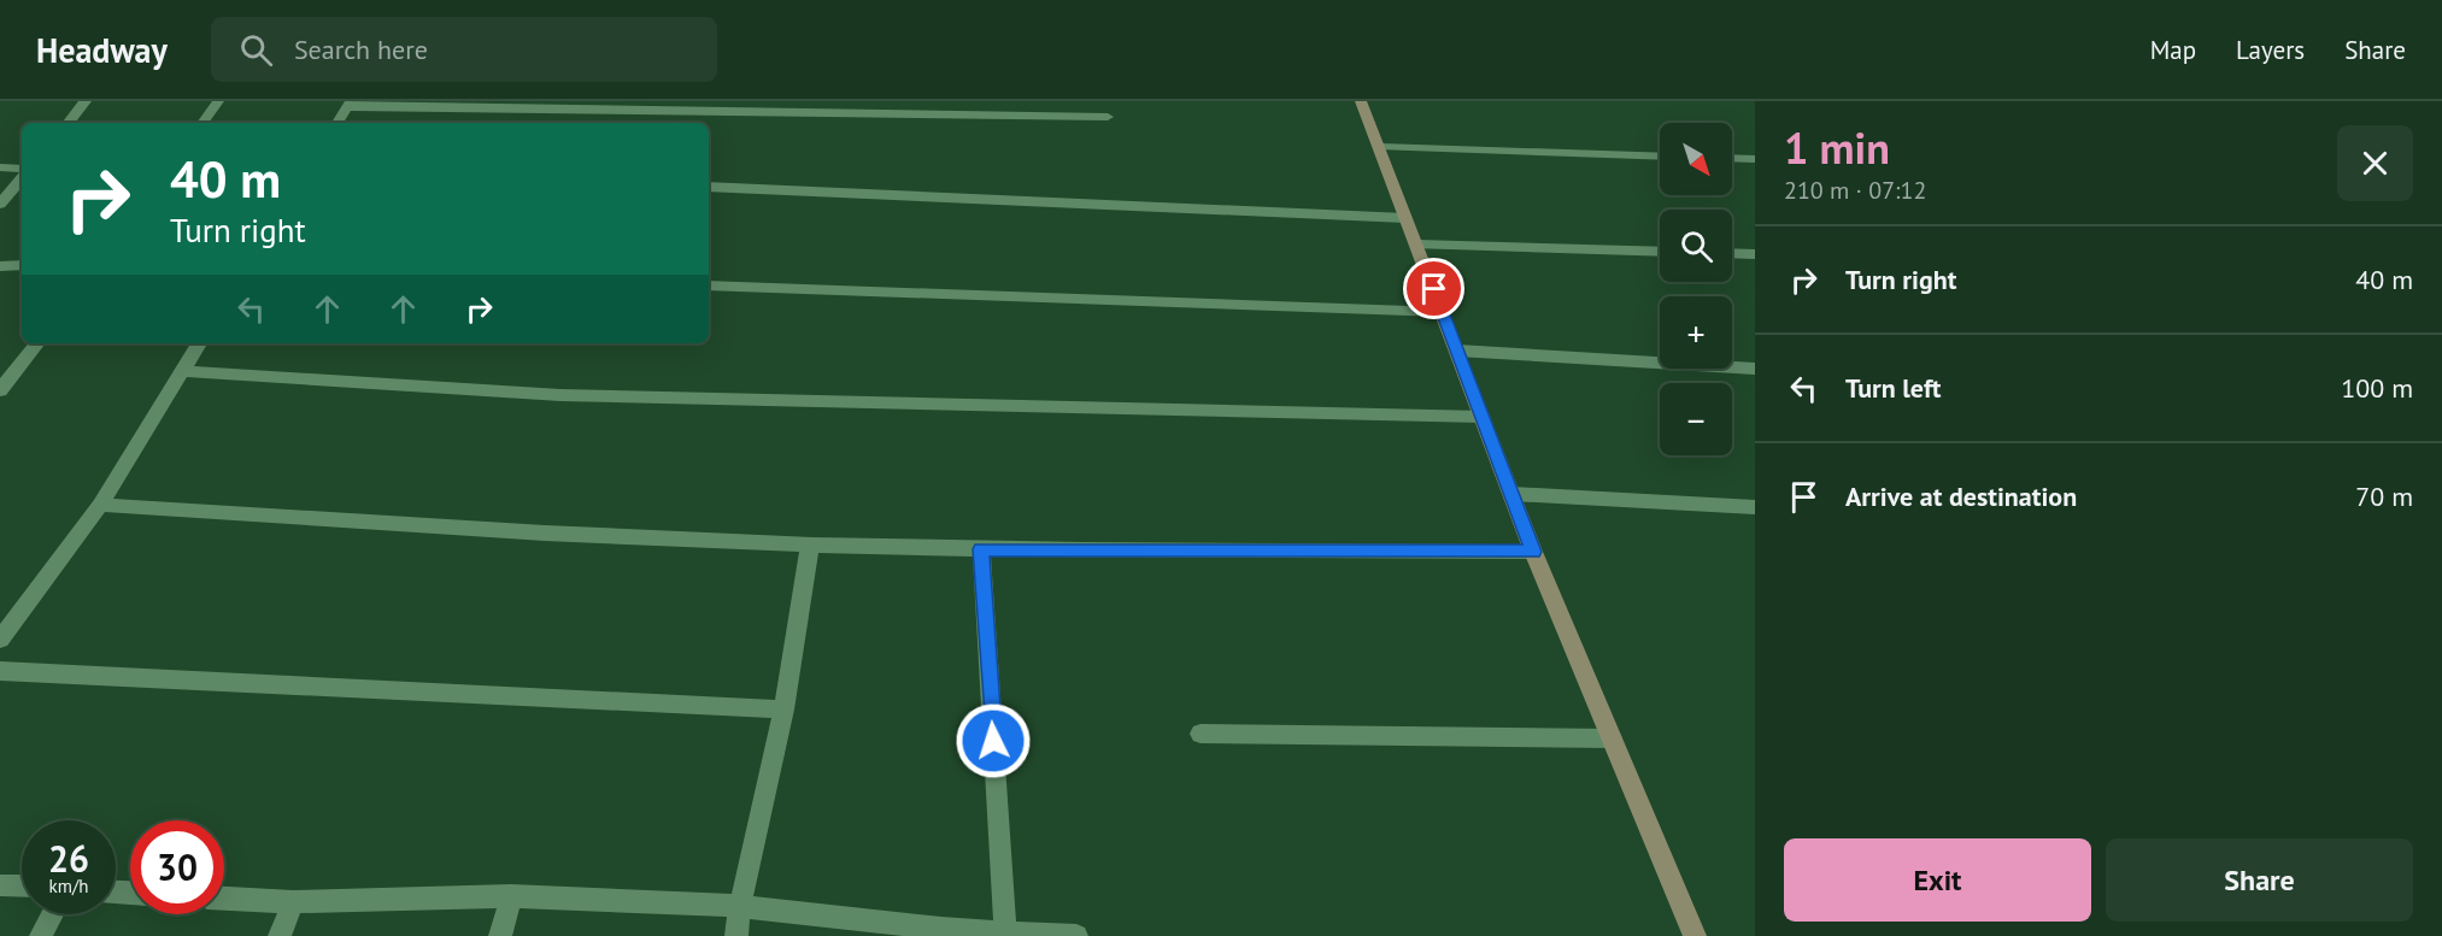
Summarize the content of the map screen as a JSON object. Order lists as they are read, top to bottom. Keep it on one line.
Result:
{"north":"bottom right","page":{"header":"Headway","search":"Search here","nav":["Map","Layers","Share"],"heading":["1 min","210 m · 07:12"],"map_buttons":["+","−"],"turn":["40 m","Turn right"],"list":[{"name":"Turn right","value":"40 m"},{"name":"Turn left","value":"100 m"},{"name":"Arrive at destination","value":"70 m"}],"speed":"26 km/h","limit":"30","buttons":["Exit","Share"]}}
